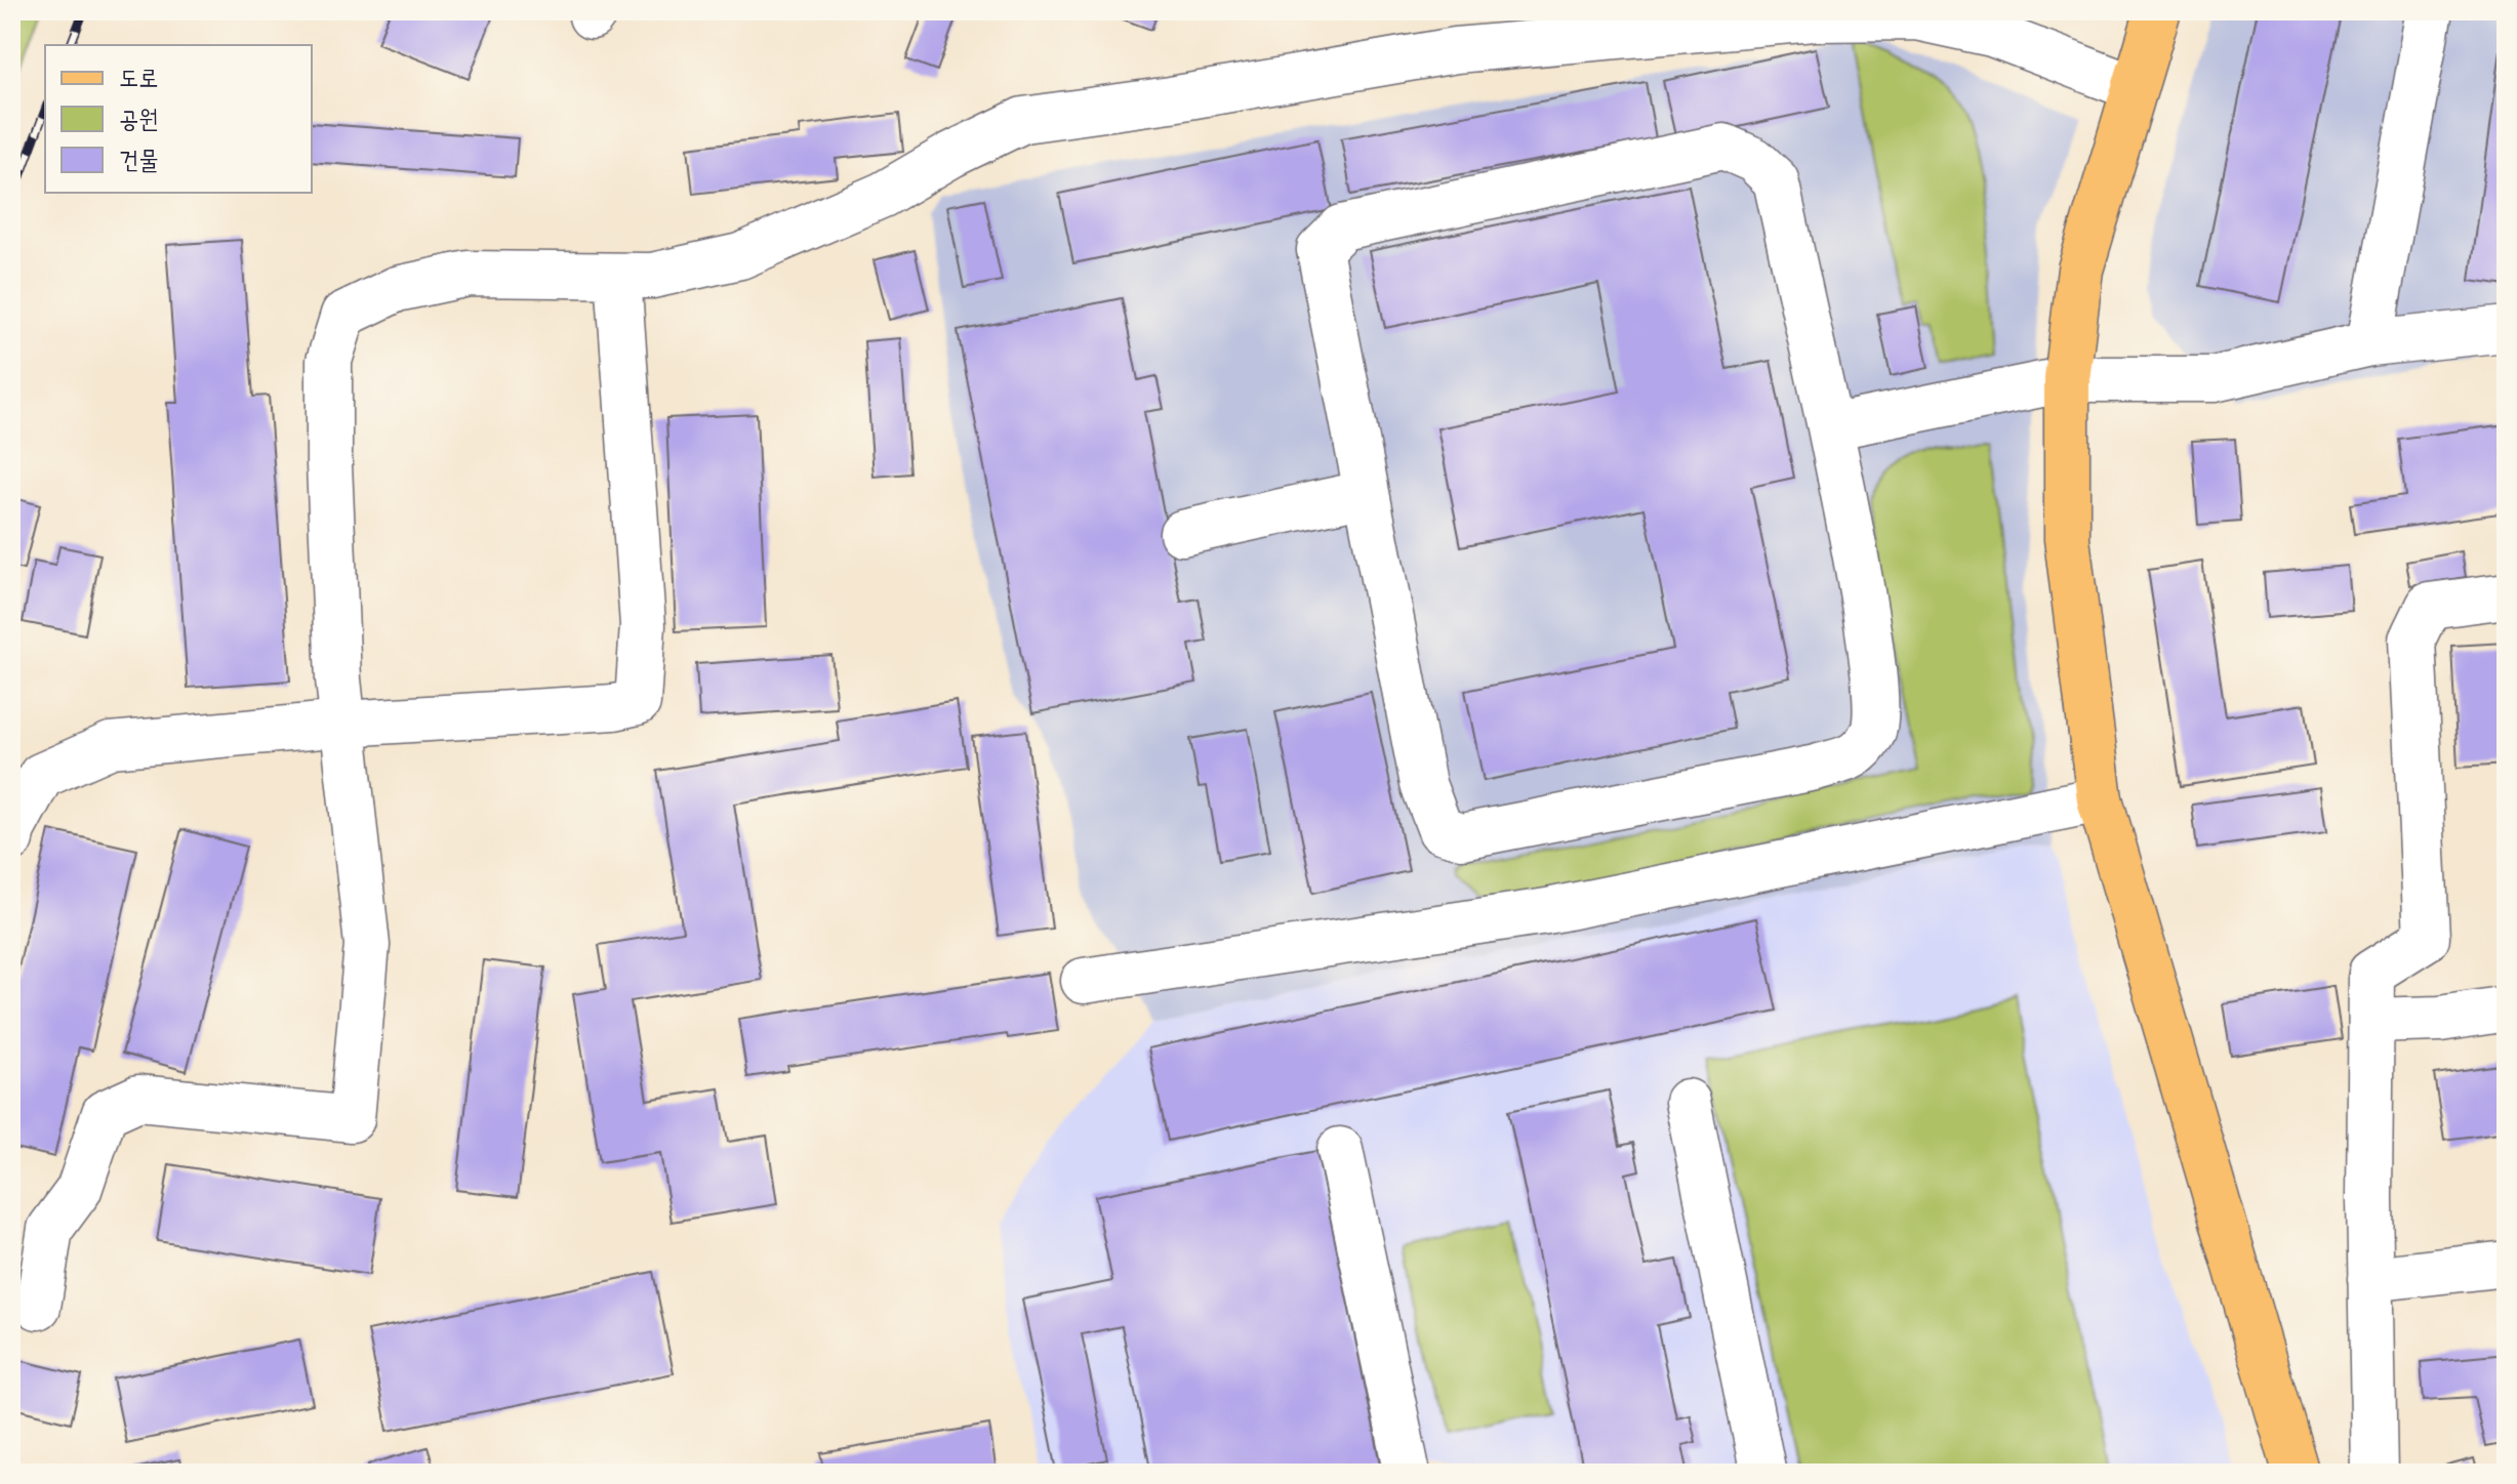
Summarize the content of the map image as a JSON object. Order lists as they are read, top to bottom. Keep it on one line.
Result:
{"legend":["도로","공원","건물"]}
